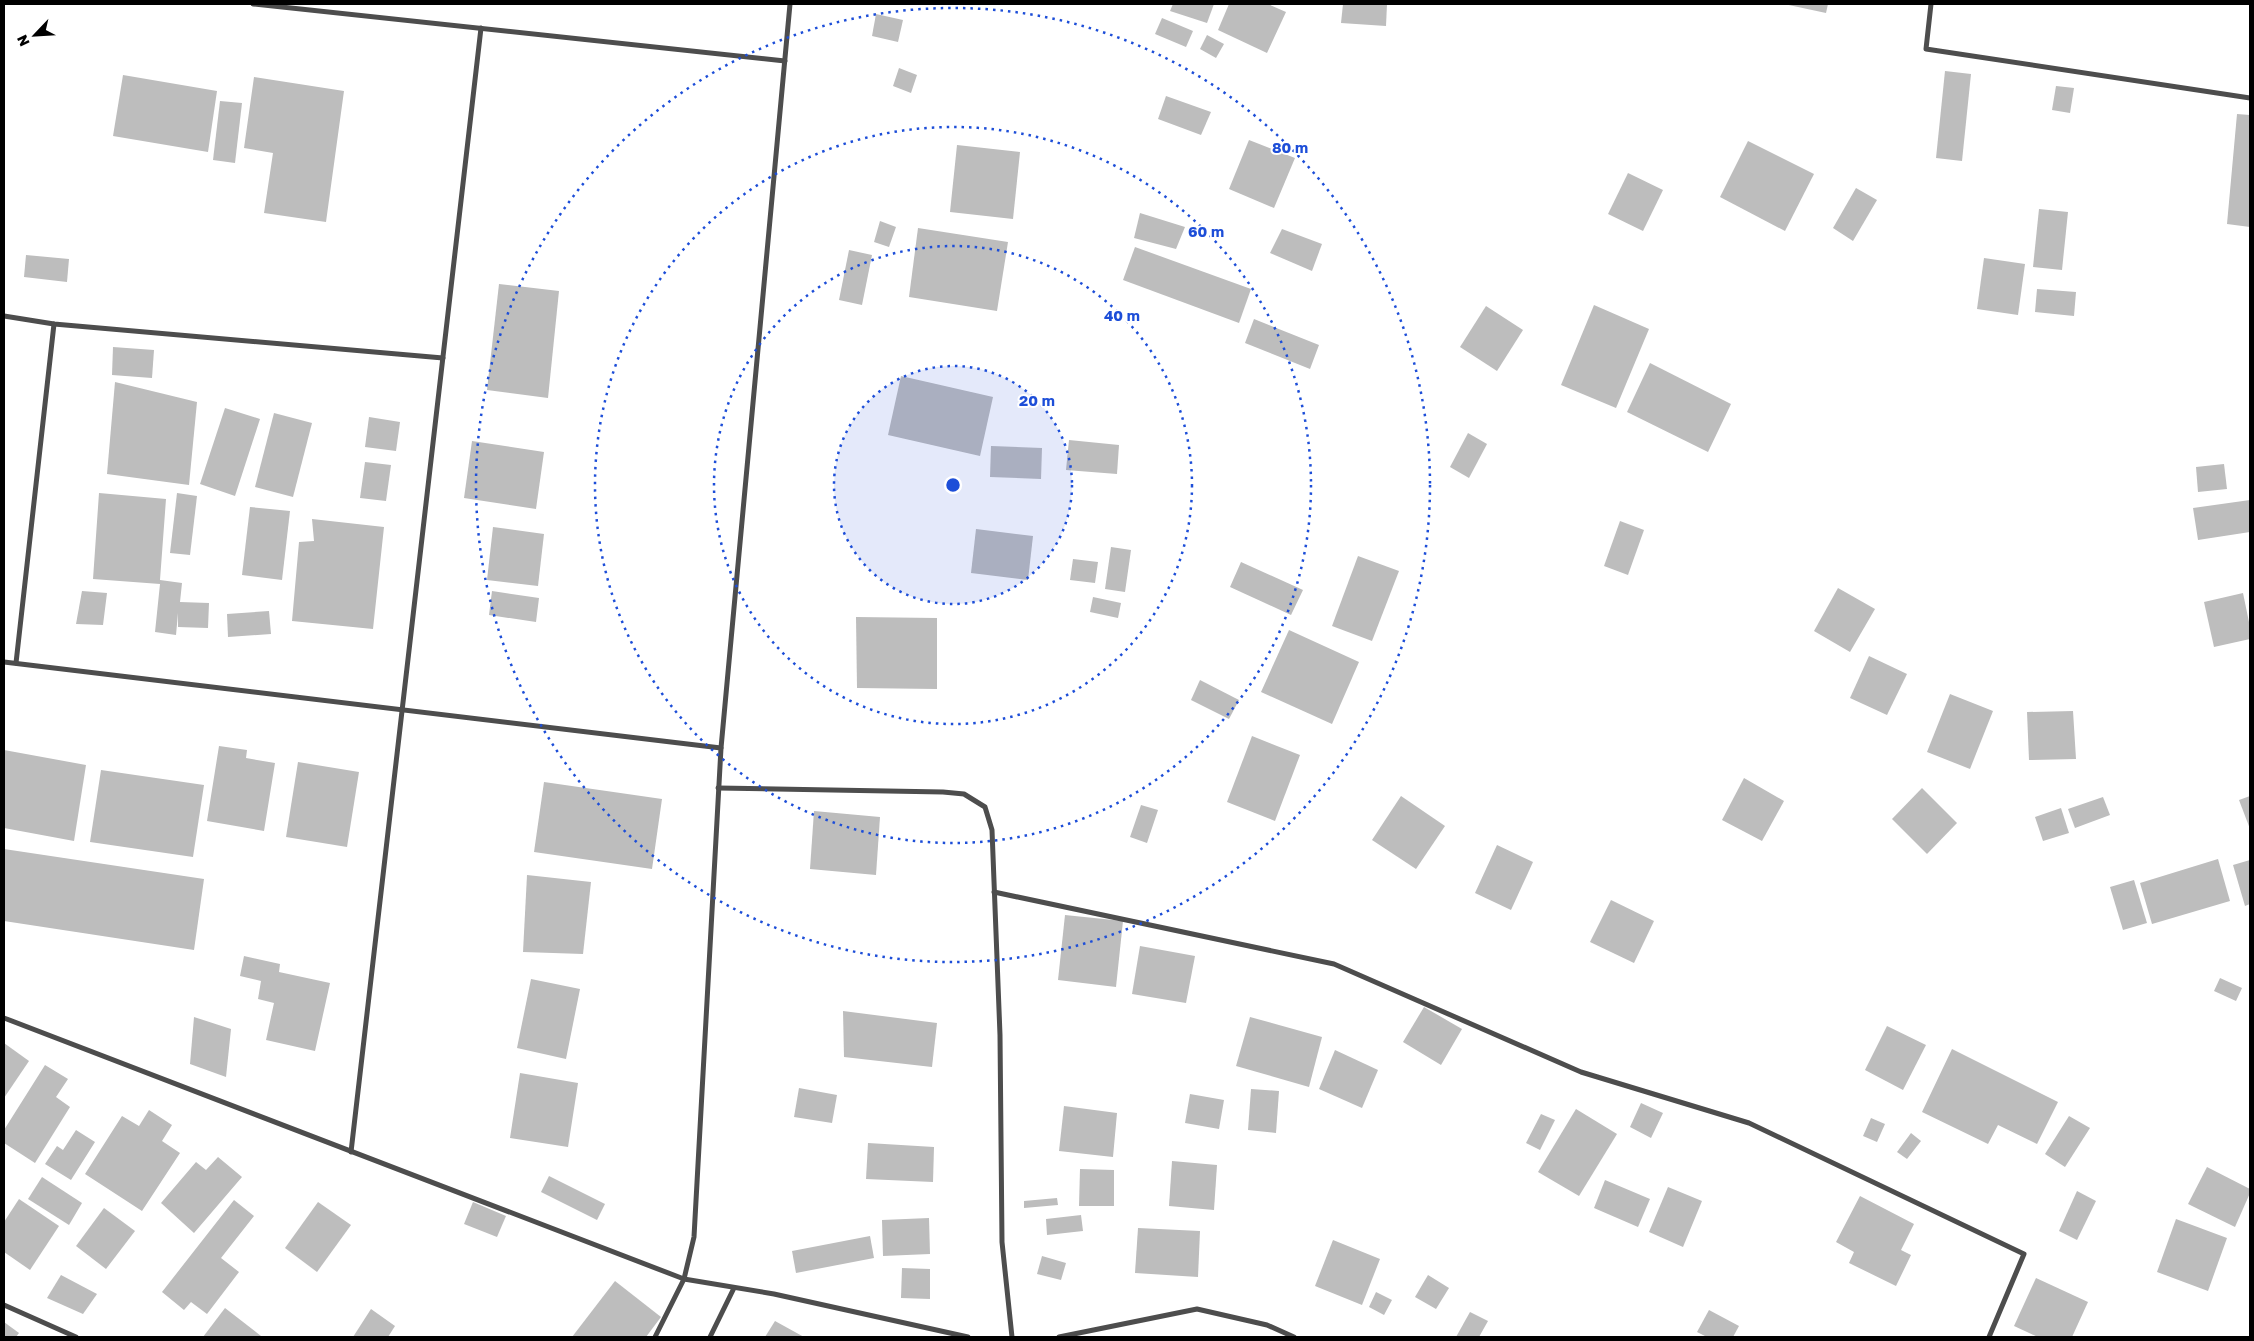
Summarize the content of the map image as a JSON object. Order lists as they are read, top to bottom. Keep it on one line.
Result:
{"north":"bottom left","rings":["80 m","60 m","40 m","20 m"]}
